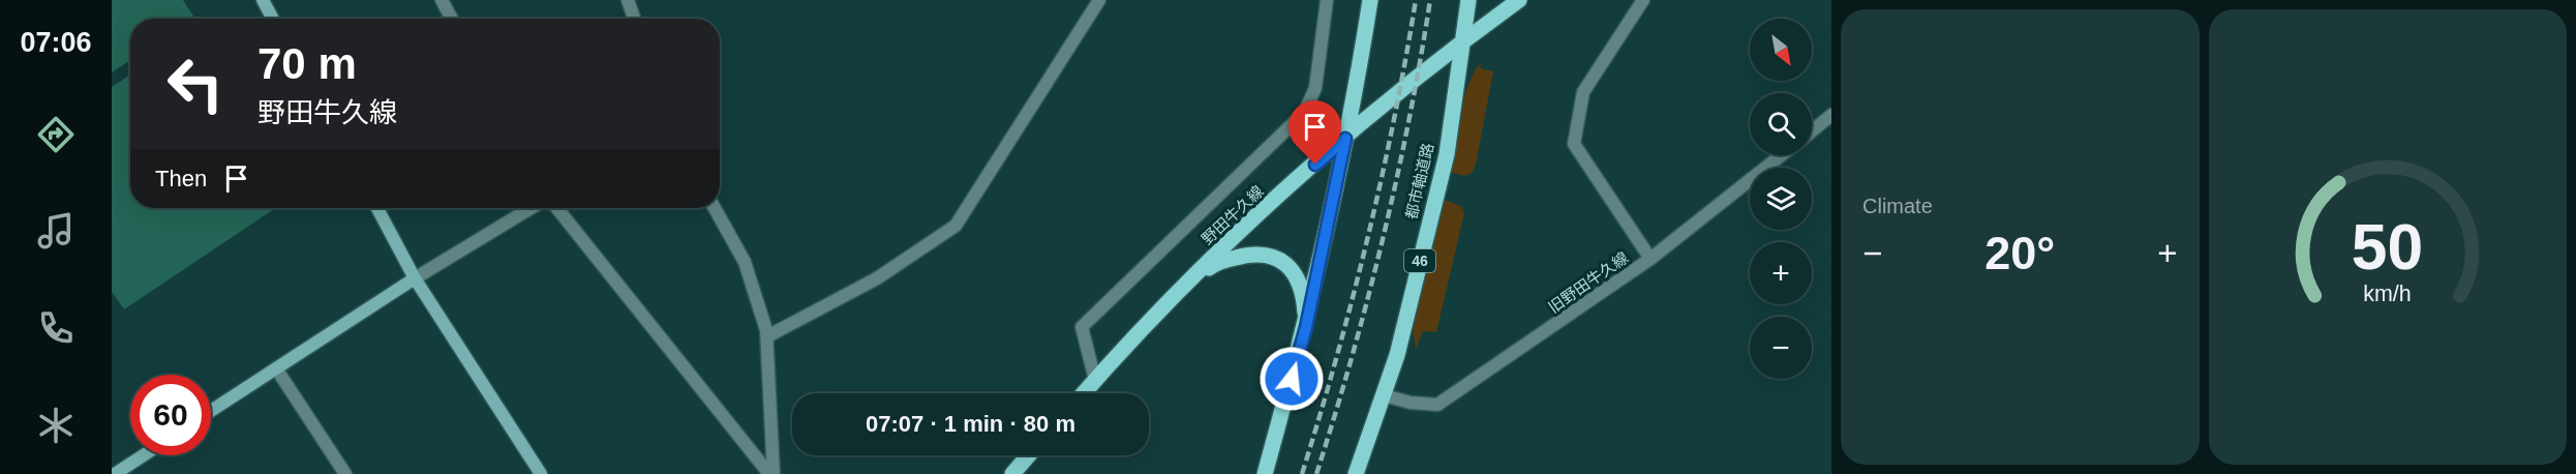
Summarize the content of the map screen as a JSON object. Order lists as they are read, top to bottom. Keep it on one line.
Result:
{"streets":{"main road":["都市軸道路","野田牛久線","46"],"street":["旧野田牛久線"]},"crossings":[["都市軸道路","野田牛久線"],["都市軸道路","旧野田牛久線"]],"north":"bottom right","page":{"tabs":"07:06","tile":"Climate","map_buttons":["+","−"],"turn":["70 m","野田牛久線"],"then":"Then","heat":["−","20°","+"],"limit":"60","trip":"07:07 · 1 min · 80 m","gauge":["50","km/h"]}}
